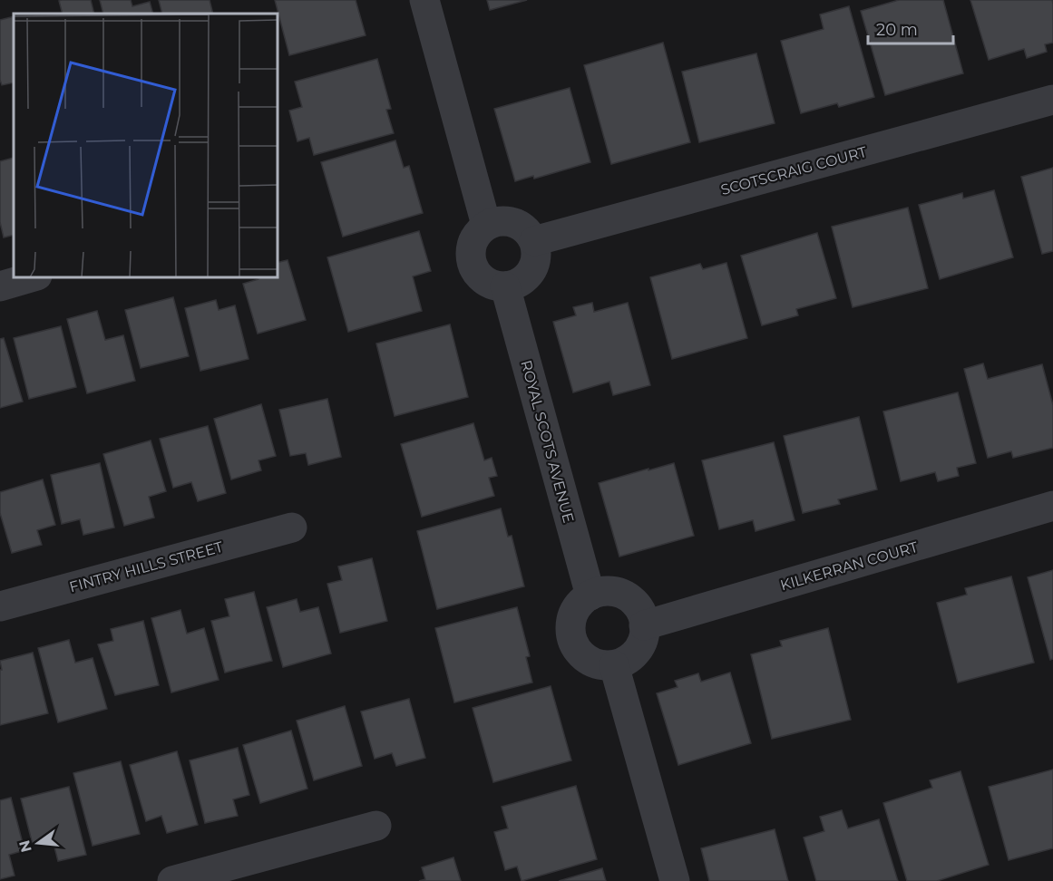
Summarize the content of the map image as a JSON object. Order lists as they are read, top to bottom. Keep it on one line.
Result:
{"streets":{"street":["SCOTSCRAIG COURT","ROYAL SCOTS AVENUE","KILKERRAN COURT","FINTRY HILLS STREET"]},"crossings":[["SCOTSCRAIG COURT","ROYAL SCOTS AVENUE"],["ROYAL SCOTS AVENUE","KILKERRAN COURT"]],"scale_bar":"20 m","north":"left"}
